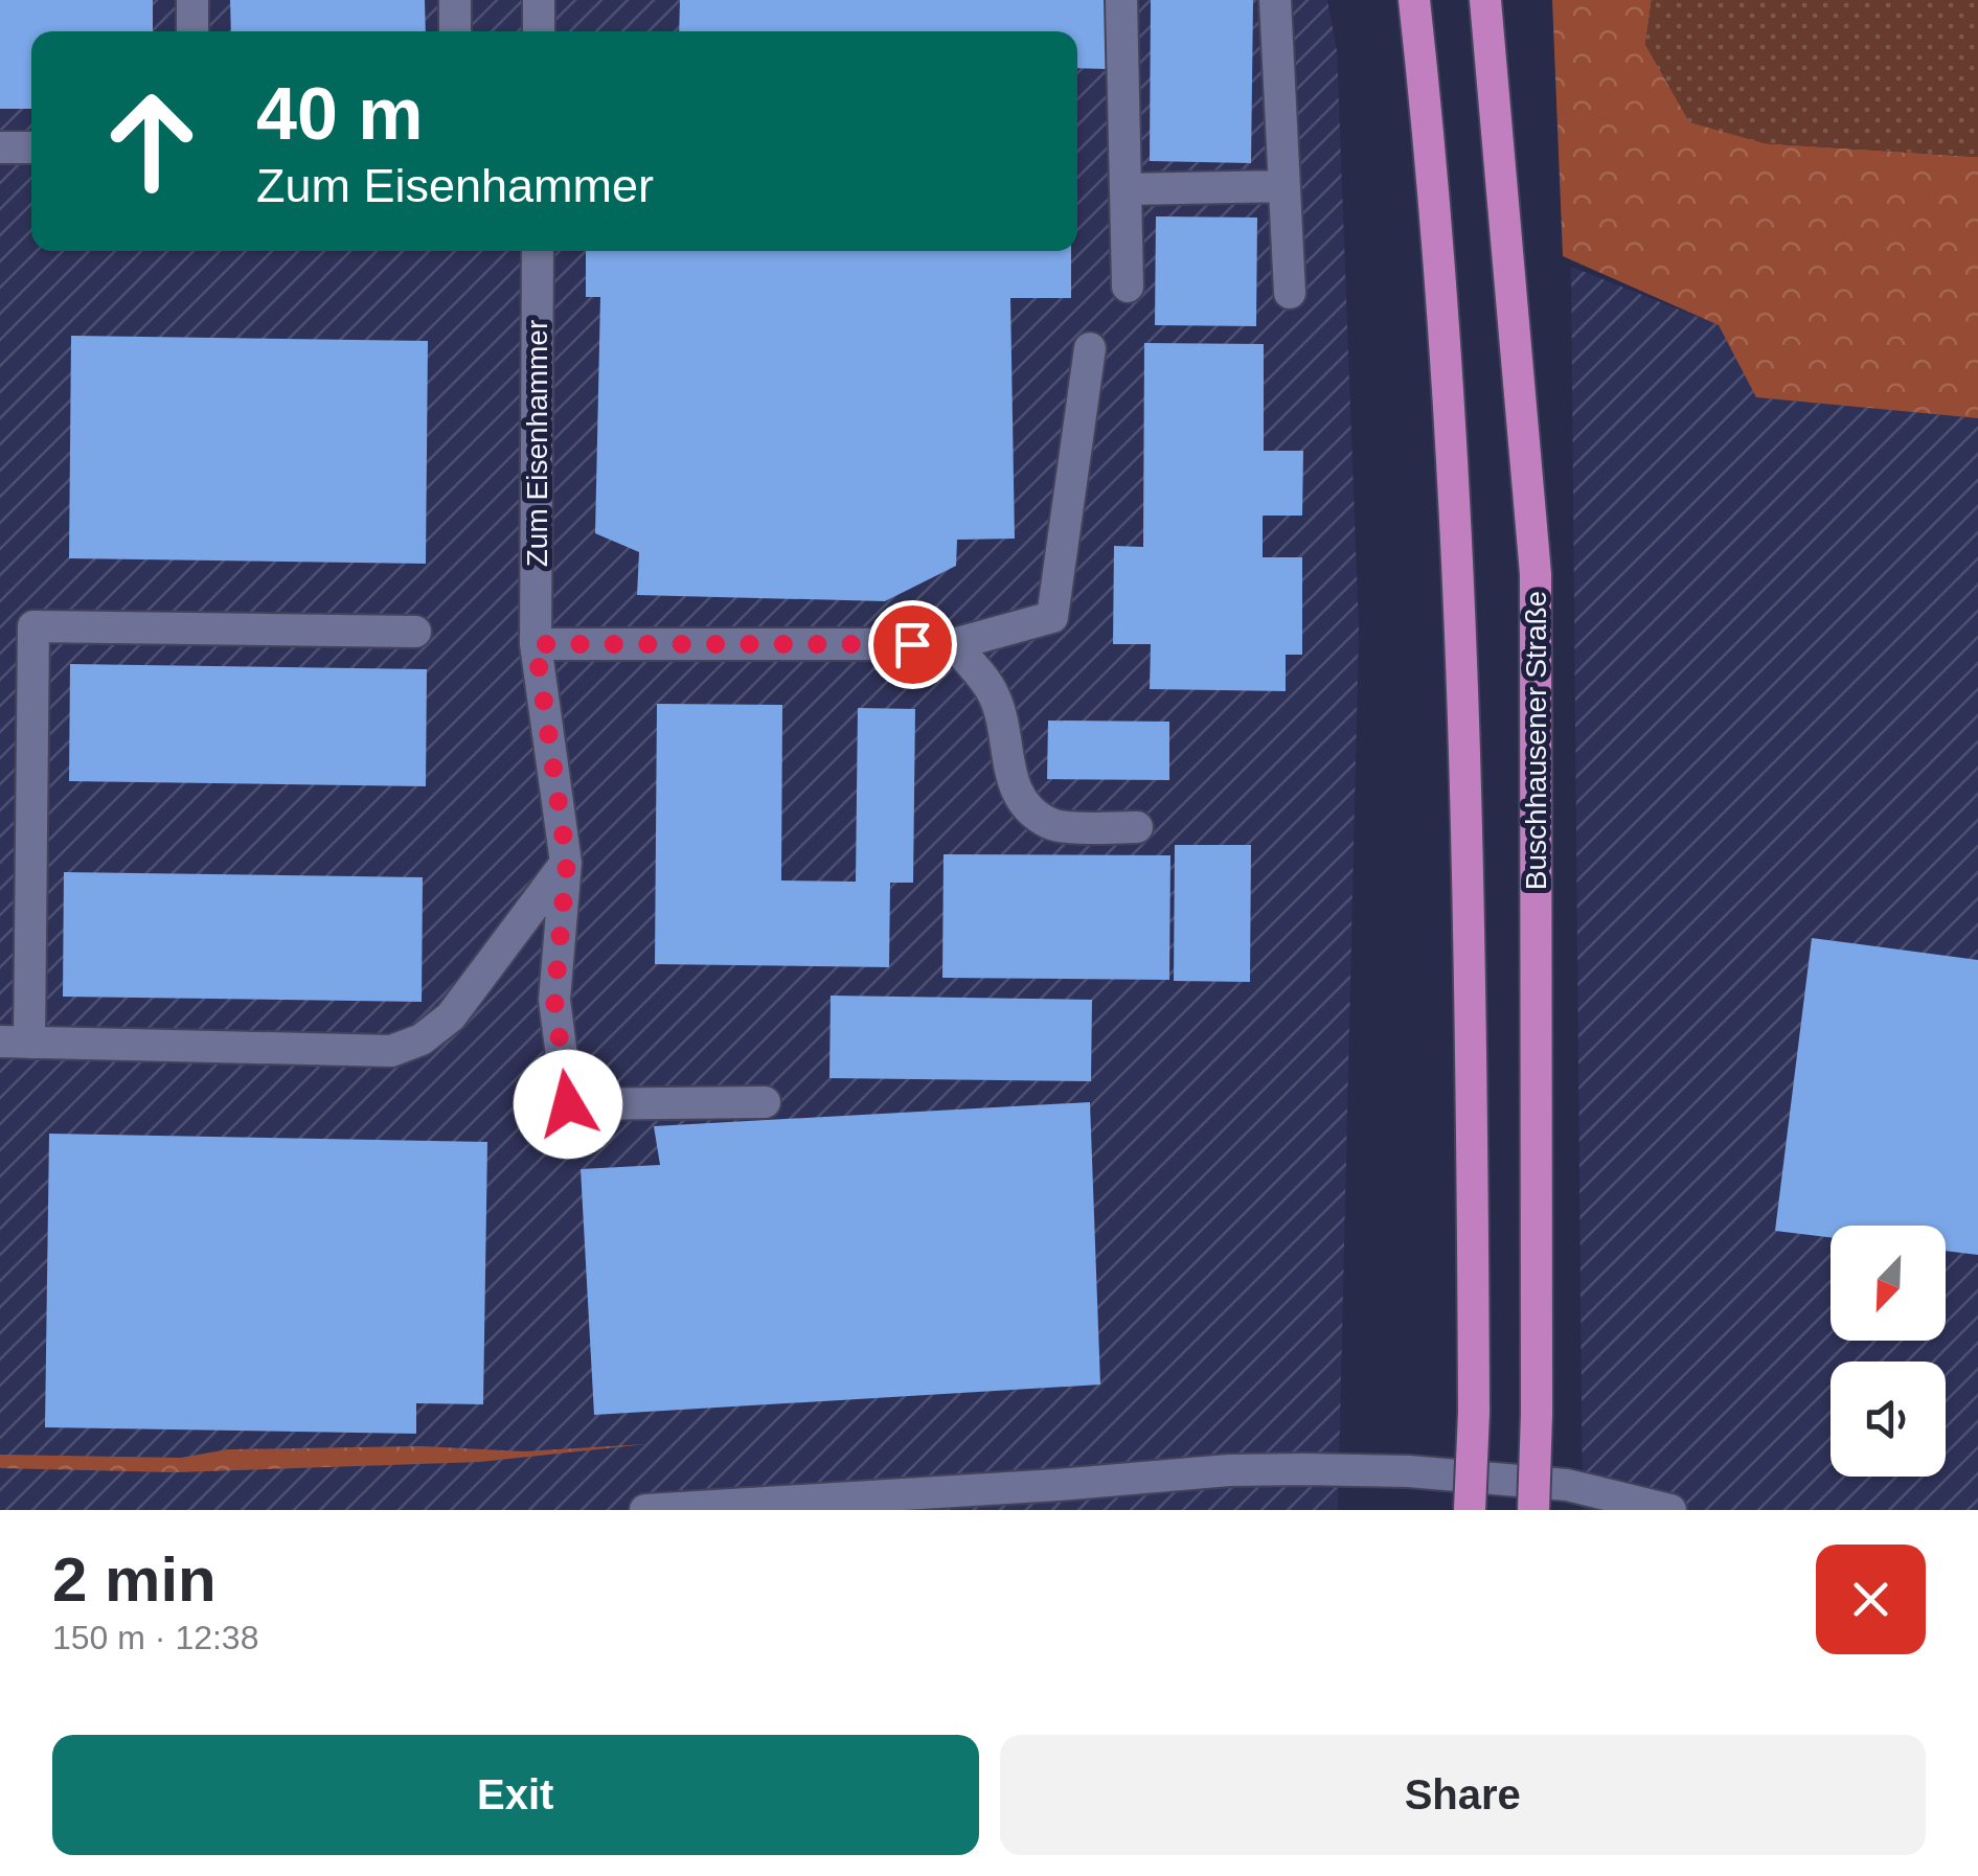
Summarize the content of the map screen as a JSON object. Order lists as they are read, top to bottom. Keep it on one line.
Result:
{"streets":{"main road":["Buschhausener Straße"],"street":["Zum Eisenhammer"]},"north":"bottom left","page":{"turn":["40 m","Zum Eisenhammer"],"heading":["2 min","150 m · 12:38"],"buttons":["Exit","Share"]}}
